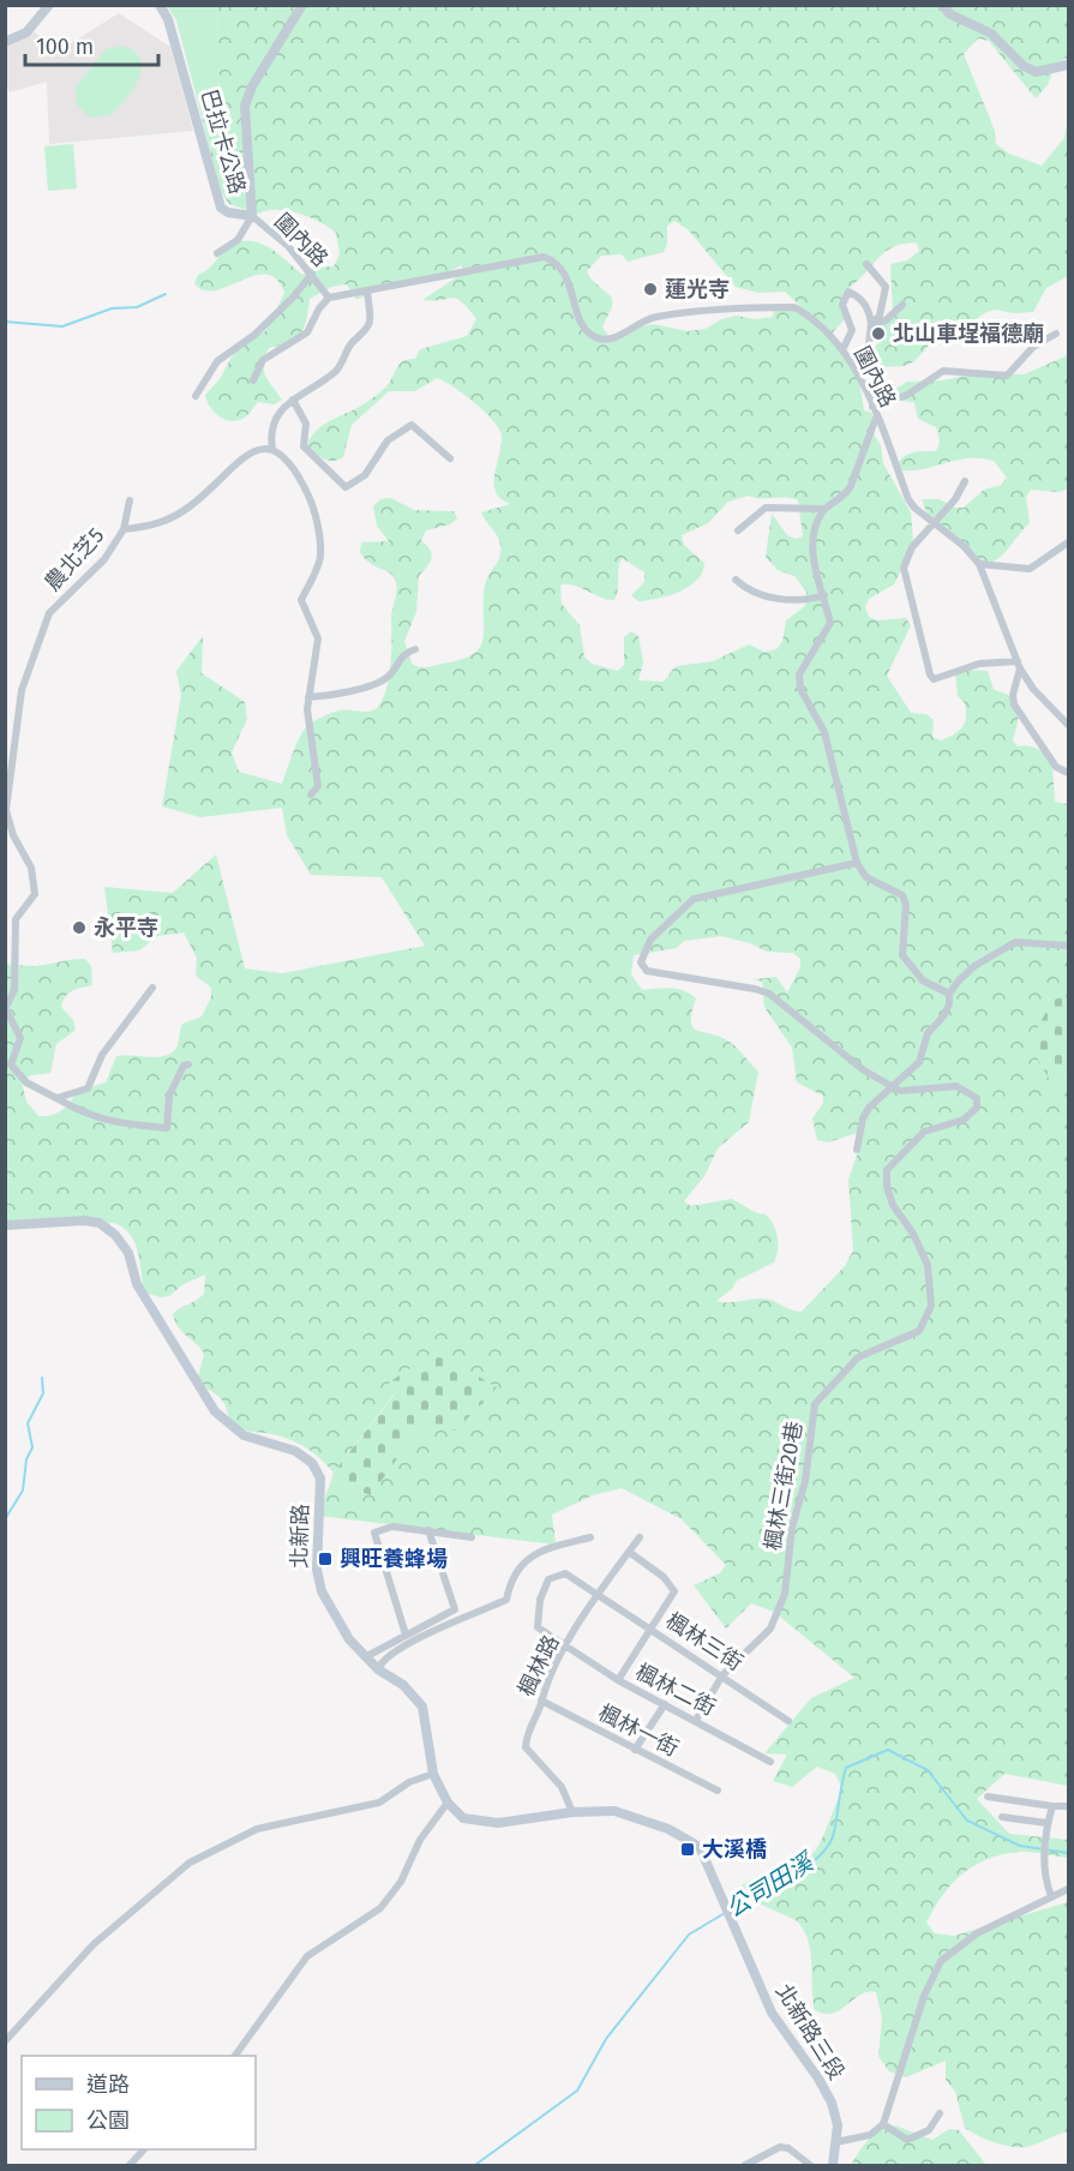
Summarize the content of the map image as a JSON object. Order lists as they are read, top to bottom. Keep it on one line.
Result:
{"streets":{"main road":["巴拉卡公路","北新路","北新路三段"],"street":["圍內路","農北芝5","楓林三街20巷","楓林三街","楓林路","楓林二街","楓林一街"]},"crossings":[["巴拉卡公路","圍內路"],["楓林三街20巷","楓林三街"],["楓林三街","楓林路"],["楓林三街","楓林二街"],["楓林路","楓林二街"],["楓林路","楓林一街"],["楓林路","北新路三段"]],"water":["公司田溪"],"places":{"other":["蓮光寺","北山車埕福德廟","永平寺"],"transit":["興旺養蜂場","大溪橋"]},"legend":["道路","公園"],"scale_bar":"100 m"}
